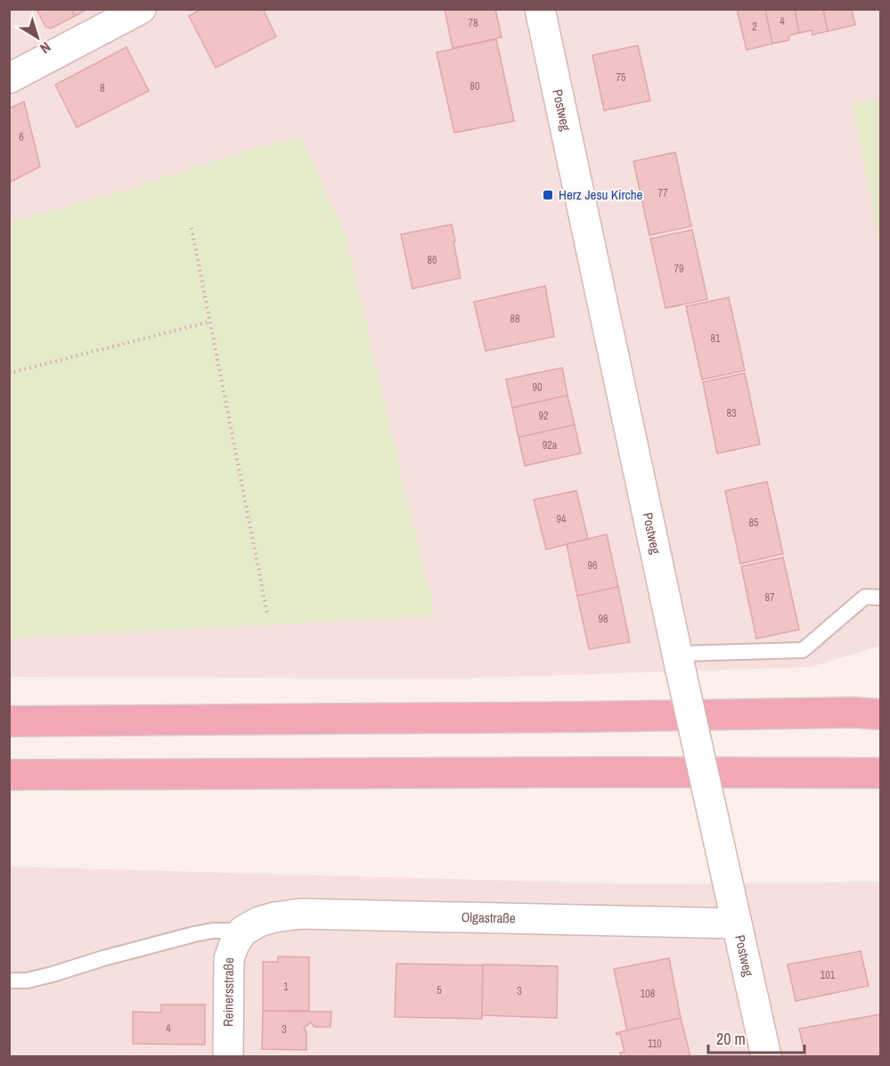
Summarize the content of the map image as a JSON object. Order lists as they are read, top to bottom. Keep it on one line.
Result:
{"streets":{"main road":["Postweg","Olgastraße","Reinersstraße"]},"crossings":[["Postweg","Olgastraße"],["Olgastraße","Reinersstraße"]],"places":{"transit":["Herz Jesu Kirche"]},"house_numbers":["4","78","2","75","80","8","6","77","86","79","88","81","90","83","92","92a","94","85","96","87","98","101","1","5","3","108","4","3","110"],"scale_bar":"20 m","north":"bottom right"}
